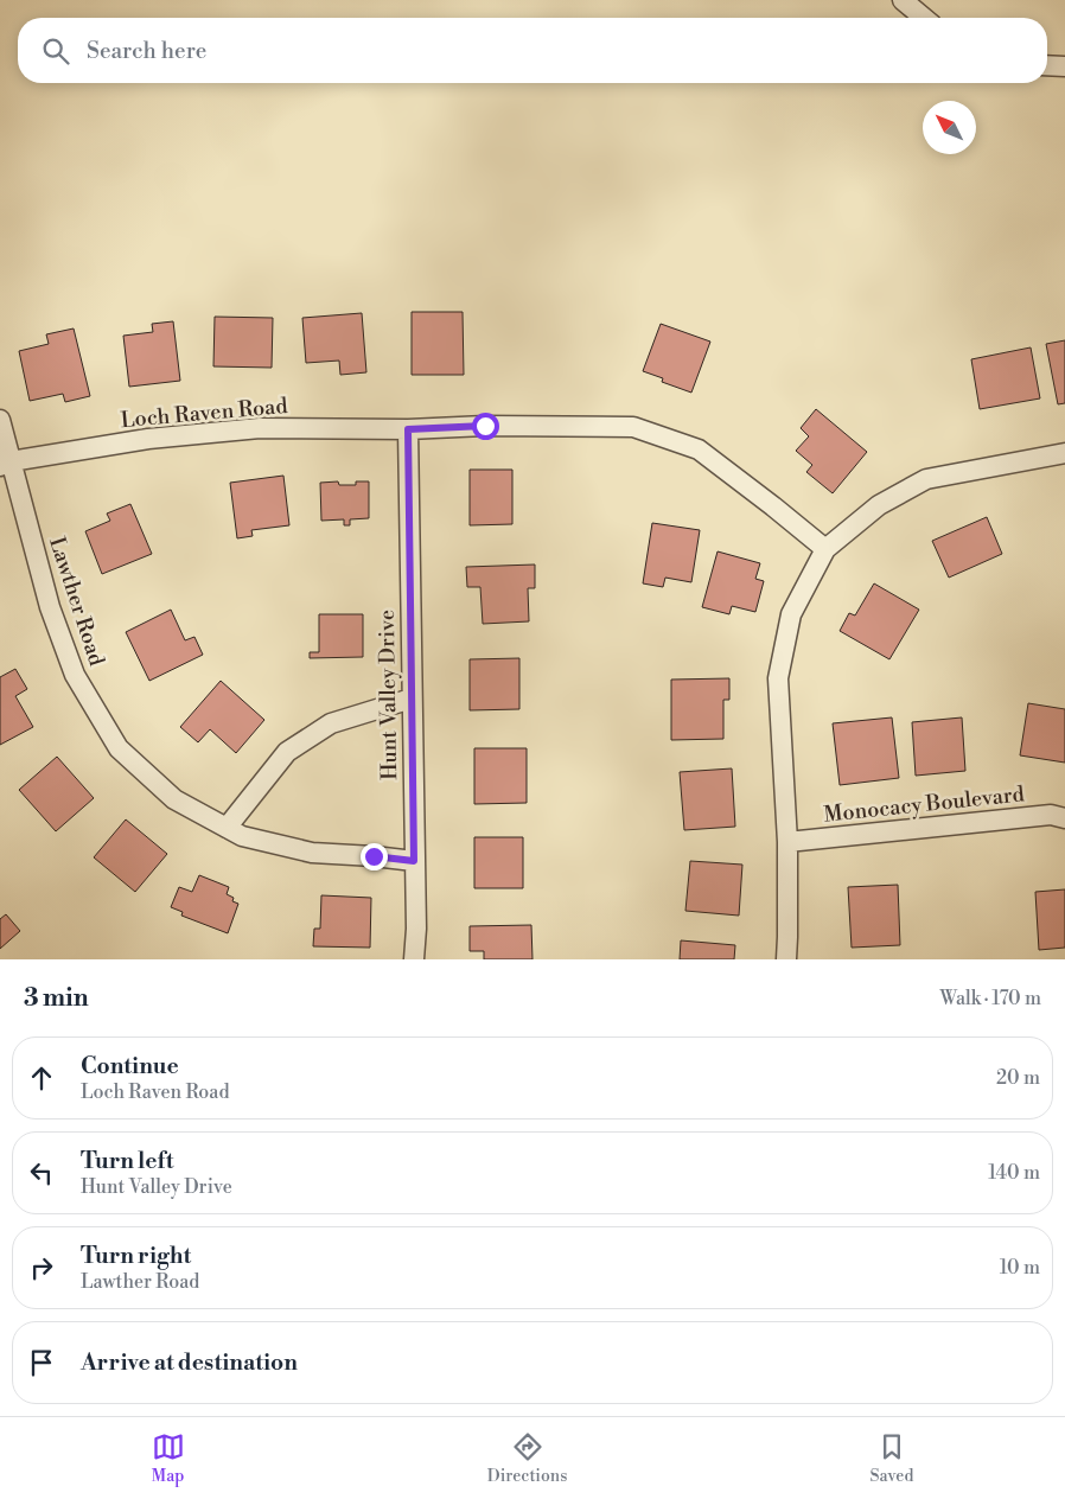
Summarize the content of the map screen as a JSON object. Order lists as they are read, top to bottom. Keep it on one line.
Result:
{"streets":{"street":["Loch Raven Road","Lawther Road","Hunt Valley Drive","Monocacy Boulevard"]},"crossings":[["Loch Raven Road","Lawther Road"],["Loch Raven Road","Hunt Valley Drive"],["Lawther Road","Hunt Valley Drive"]],"north":"top left","page":{"search":"Search here","heading":["3 min","Walk · 170 m"],"list":[["Continue","Loch Raven Road","20 m"],["Turn left","Hunt Valley Drive","140 m"],["Turn right","Lawther Road","10 m"],"Arrive at destination"],"nav":["Map","Directions","Saved"]}}
